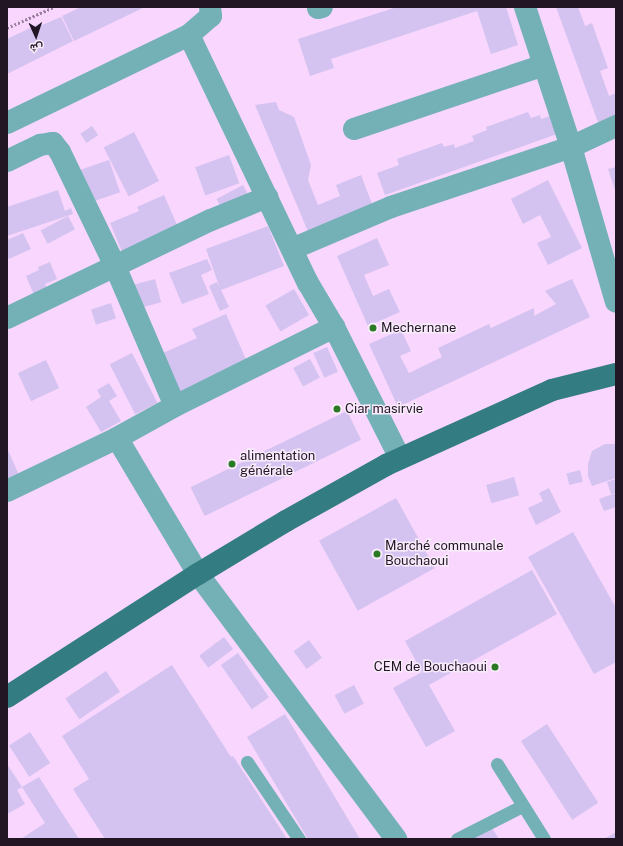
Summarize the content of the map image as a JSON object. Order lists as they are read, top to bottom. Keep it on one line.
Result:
{"places":["Mechernane","Ciar masirvie","alimentation générale","Marché communale Bouchaoui","CEM de Bouchaoui"],"north":"bottom"}
